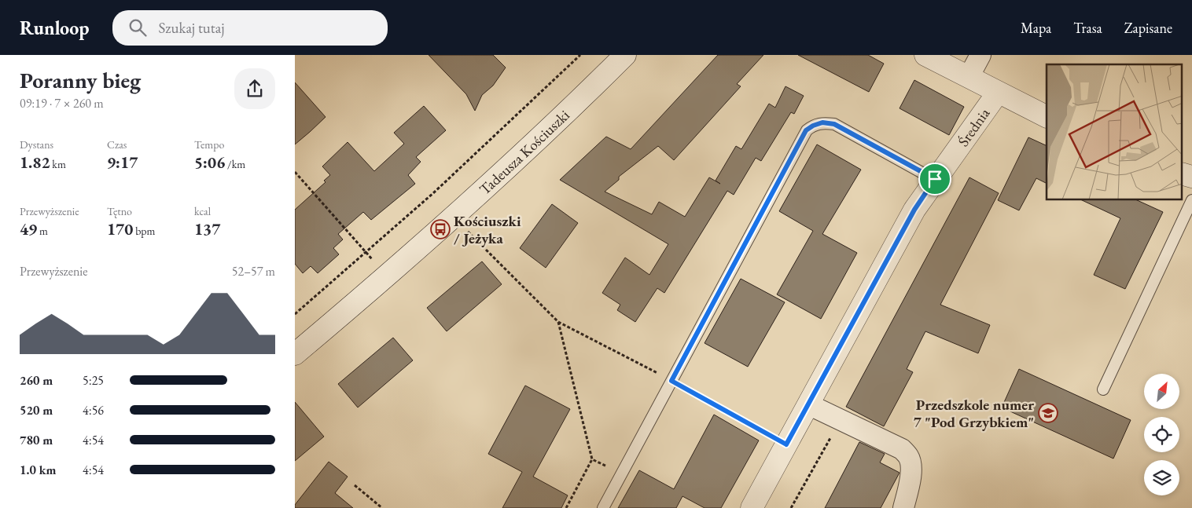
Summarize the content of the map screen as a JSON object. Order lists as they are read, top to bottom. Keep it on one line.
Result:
{"streets":{"street":["Średnia","Tadeusza Kościuszki"]},"places":{"bus stop":["Kościuszki / Jeżyka"],"school or university":["Przedszkole numer 7 \"Pod Grzybkiem\""]},"north":"top right","page":{"header":"Runloop","search":"Szukaj tutaj","nav":["Mapa","Trasa","Zapisane"],"heading":["Poranny bieg","09:19 · 7 × 260 m"],"stats":[["Dystans","1.82 km"],["Czas","9:17"],["Tempo","5:06 /km"],["Przewyższenie","49 m"],["Tętno","170 bpm"],["kcal","137"]],"chart":["Przewyższenie","52–57 m"],"list":[{"name":"260 m","note":"5:25"},{"name":"520 m","note":"4:56"},{"name":"780 m","note":"4:54"},{"name":"1.0 km","note":"4:54"}]}}
